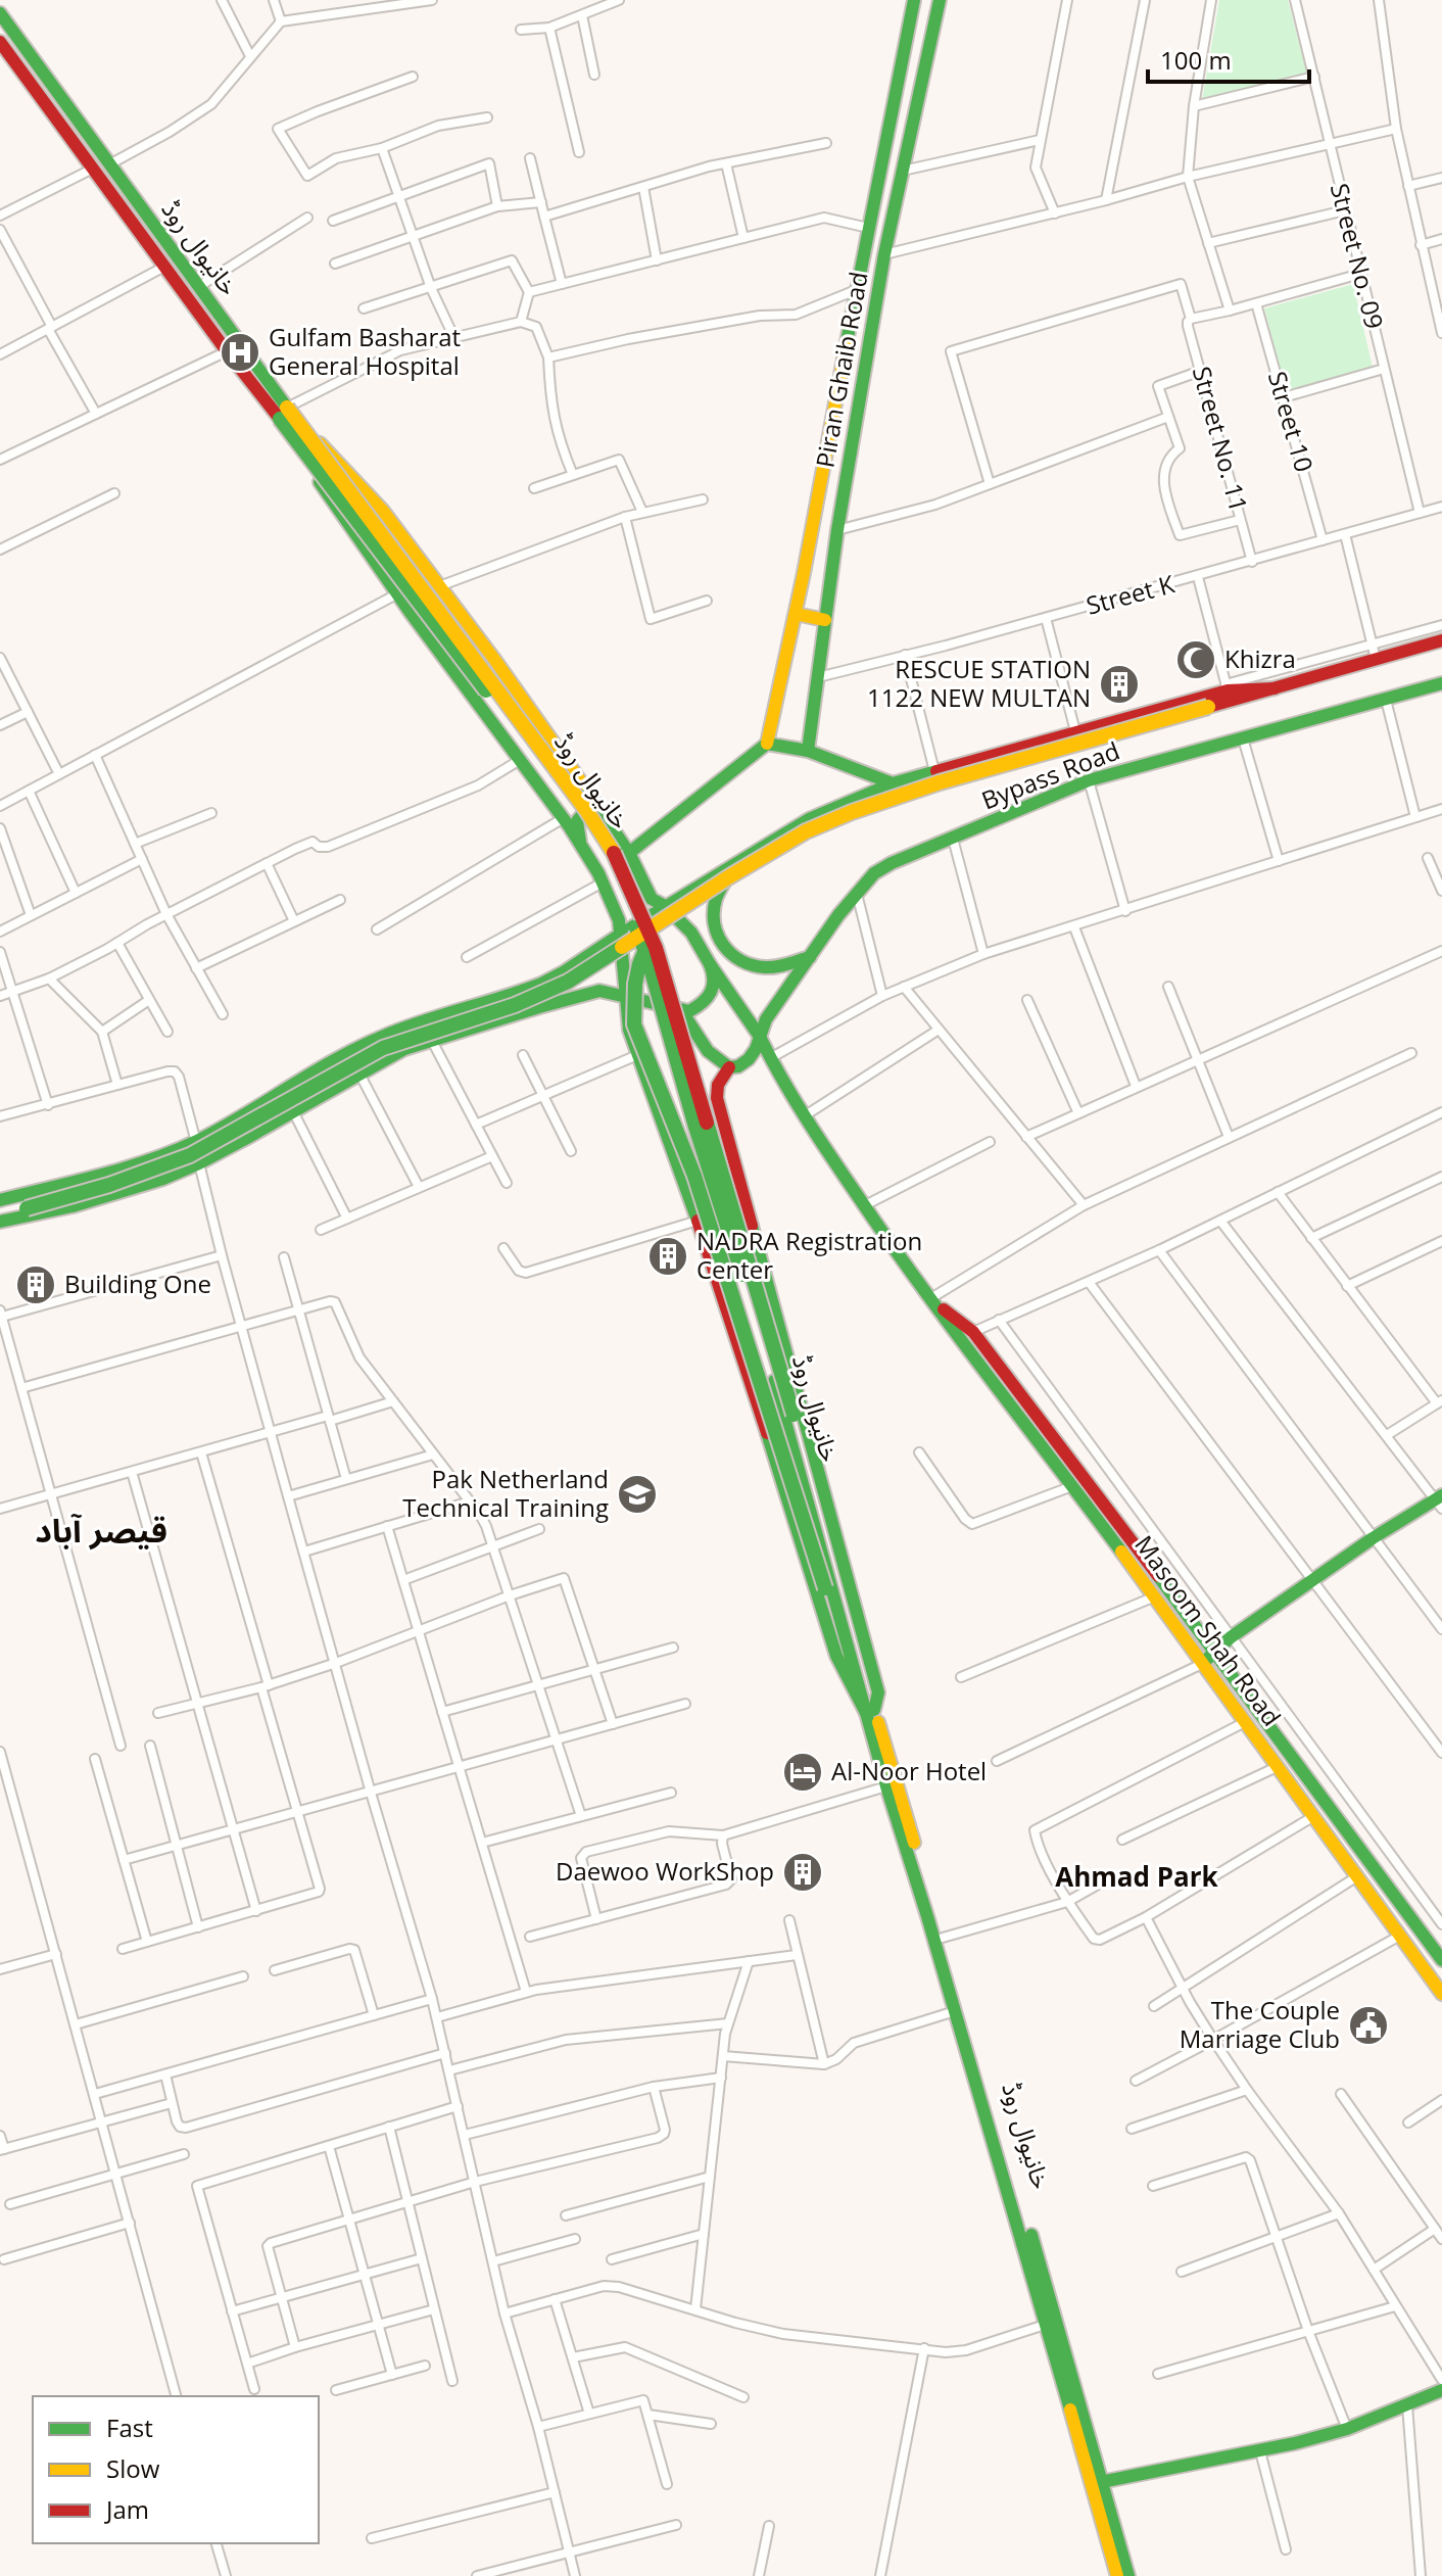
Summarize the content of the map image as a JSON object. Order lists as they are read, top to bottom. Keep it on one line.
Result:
{"streets":{"main road":["خانیوال روڈ","Piran Ghaib Road","Bypass Road","Masoom Shah Road"],"street":["Street No. 09","Street 10","Street No. 11","Street K"]},"crossings":[["خانیوال روڈ","Masoom Shah Road"],["Street No. 09","Street K"],["Piran Ghaib Road","Street K"],["Street 10","Street K"],["Street No. 11","Street K"],["Bypass Road","Masoom Shah Road"]],"districts":["قیصر آباد","Ahmad Park"],"places":{"hospital":["Gulfam Basharat General Hospital"],"mosque":["Khizra"],"building":["RESCUE STATION 1122 NEW MULTAN","NADRA Registration Center","Building One","Daewoo WorkShop"],"school or university":["Pak Netherland Technical Training"],"hotel":["Al-Noor Hotel"],"public building":["The Couple Marriage Club"]},"legend":["Fast","Slow","Jam"],"scale_bar":"100 m"}
